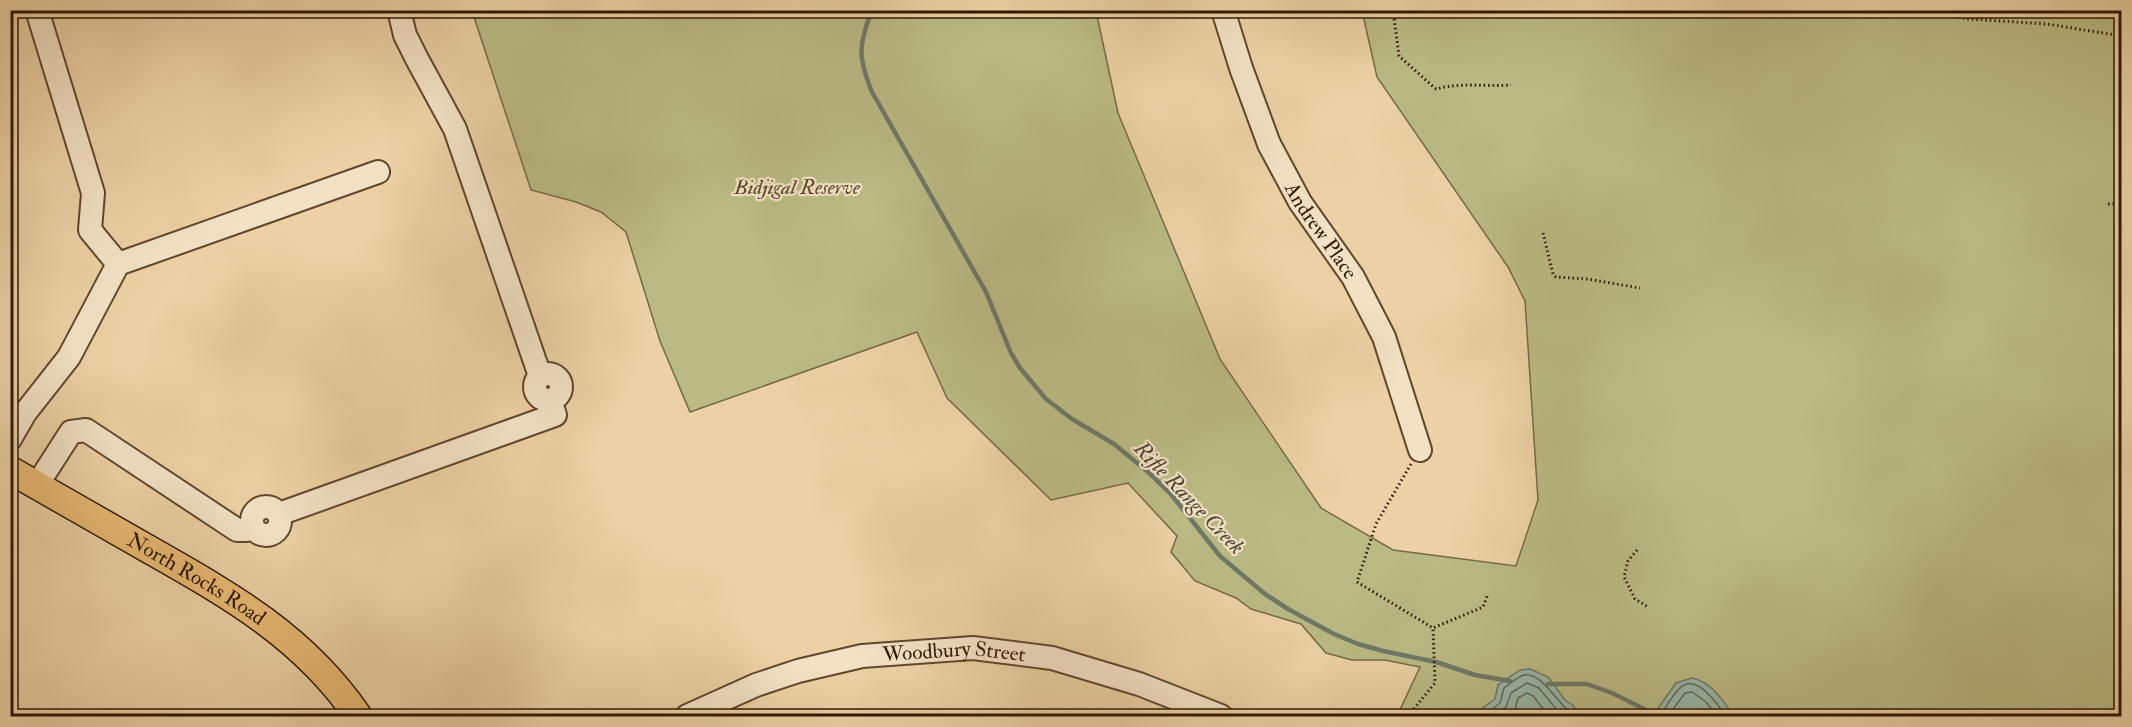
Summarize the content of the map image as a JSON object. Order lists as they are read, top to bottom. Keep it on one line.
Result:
{"streets":{"main road":["North Rocks Road"],"street":["Andrew Place","Woodbury Street"]},"water":["Rifle Range Creek"],"parks":["Bidjigal Reserve"]}
